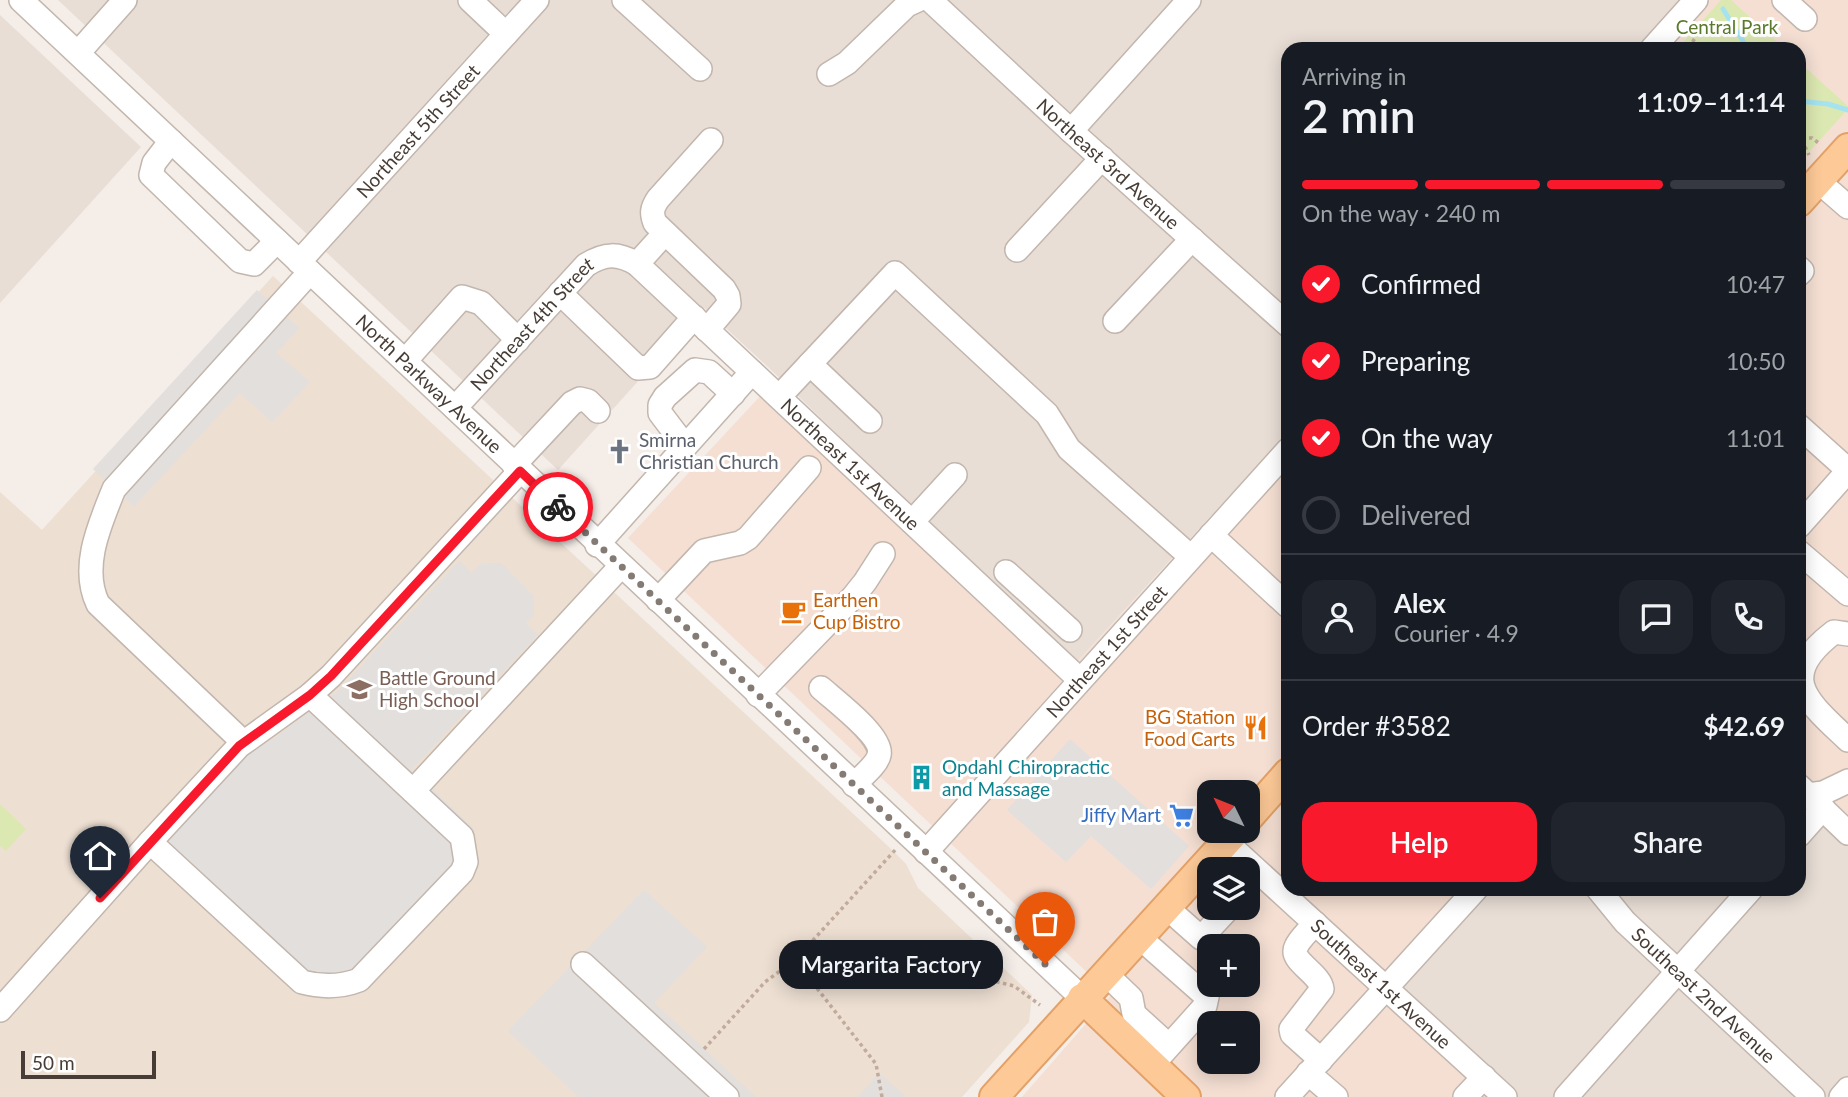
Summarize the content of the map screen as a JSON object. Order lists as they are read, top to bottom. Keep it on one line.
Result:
{"streets":{"street":["Northeast 5th Street","Northeast 3rd Avenue","Northeast 4th Street","North Parkway Avenue","Northeast 1st Avenue","Northeast 1st Street","Southeast 1st Avenue","Southeast 2nd Avenue"]},"crossings":[["Northeast 5th Street","North Parkway Avenue"],["Northeast 4th Street","North Parkway Avenue"],["Northeast 4th Street","Northeast 1st Avenue"],["North Parkway Avenue","Northeast 1st Street"],["Northeast 1st Avenue","Northeast 1st Street"]],"parks":["Central Park"],"places":{"church":["Smirna Christian Church"],"cafe":["Earthen Cup Bistro"],"school or university":["Battle Ground High School"],"restaurant":["BG Station Food Carts"],"building":["Opdahl Chiropractic and Massage"],"supermarket":["Jiffy Mart"],"other":["Margarita Factory"]},"scale_bar":"50 m","north":"top left","page":{"heading":["2 min","Arriving in","11:09–11:14"],"panel":["Alex","Courier · 4.9","Order #3582","$42.69"],"bar":"On the way · 240 m","list":[["Confirmed","10:47"],["Preparing","10:50"],["On the way","11:01"],"Delivered"],"map_buttons":["+","−"],"buttons":["Help","Share"],"bubble":"Margarita Factory","scale":"50 m"}}
